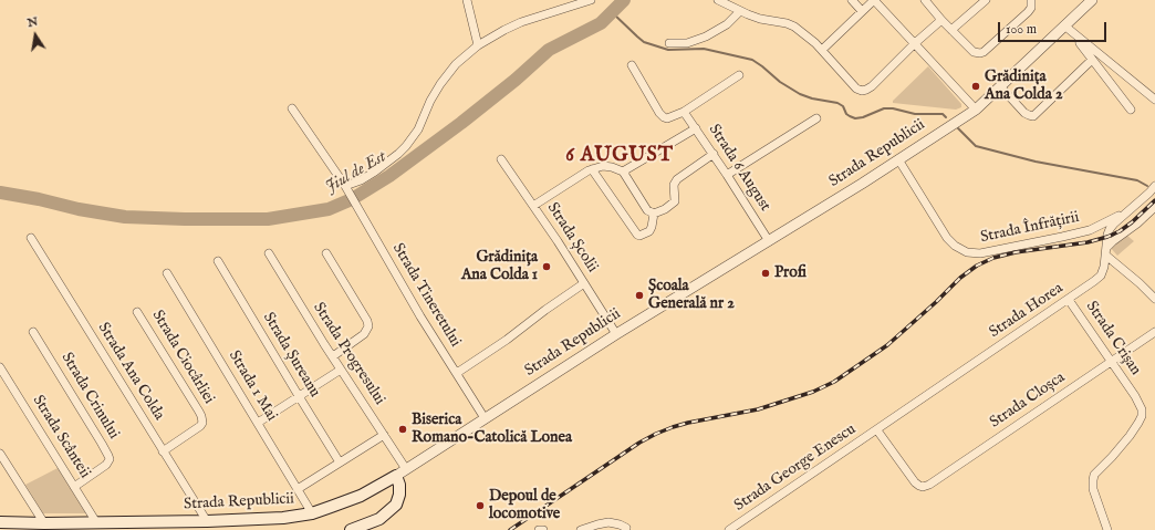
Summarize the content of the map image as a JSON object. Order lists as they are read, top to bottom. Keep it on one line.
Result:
{"streets":{"main road":["Strada Republicii"],"street":["Strada 6 August","Strada Înfrățirii","Strada Școlii","Strada Tineretului","Strada Horea","Strada Crișan","Strada Progresului","Strada Șureanu","Strada Ciocârliei","Strada Ana Colda","Strada 1 Mai","Strada Crinului","Strada Cloșca","Strada Scânteii","Strada George Enescu"]},"crossings":[["Strada Republicii","Strada 6 August"],["Strada Republicii","Strada Înfrățirii"],["Strada Republicii","Strada Școlii"],["Strada Republicii","Strada Tineretului"],["Strada Republicii","Strada Progresului"],["Strada Republicii","Strada Ana Colda"],["Strada Republicii","Strada 1 Mai"],["Strada Republicii","Strada Scânteii"],["Strada Înfrățirii","Strada Horea"],["Strada Horea","Strada Crișan"],["Strada Horea","Strada Cloșca"],["Strada Horea","Strada George Enescu"],["Strada Crișan","Strada Cloșca"],["Strada Ciocârliei","Strada Ana Colda"],["Strada Crinului","Strada Scânteii"],["Strada Cloșca","Strada George Enescu"]],"districts":["6 AUGUST"],"water":["Jiul de Est"],"places":["Grădinița Ana Colda 2","Grădinița Ana Colda 1","Profi","Școala Generală nr 2","Biserica Romano-Catolică Lonea","Depoul de locomotive"],"scale_bar":"100 m","north":"top"}
